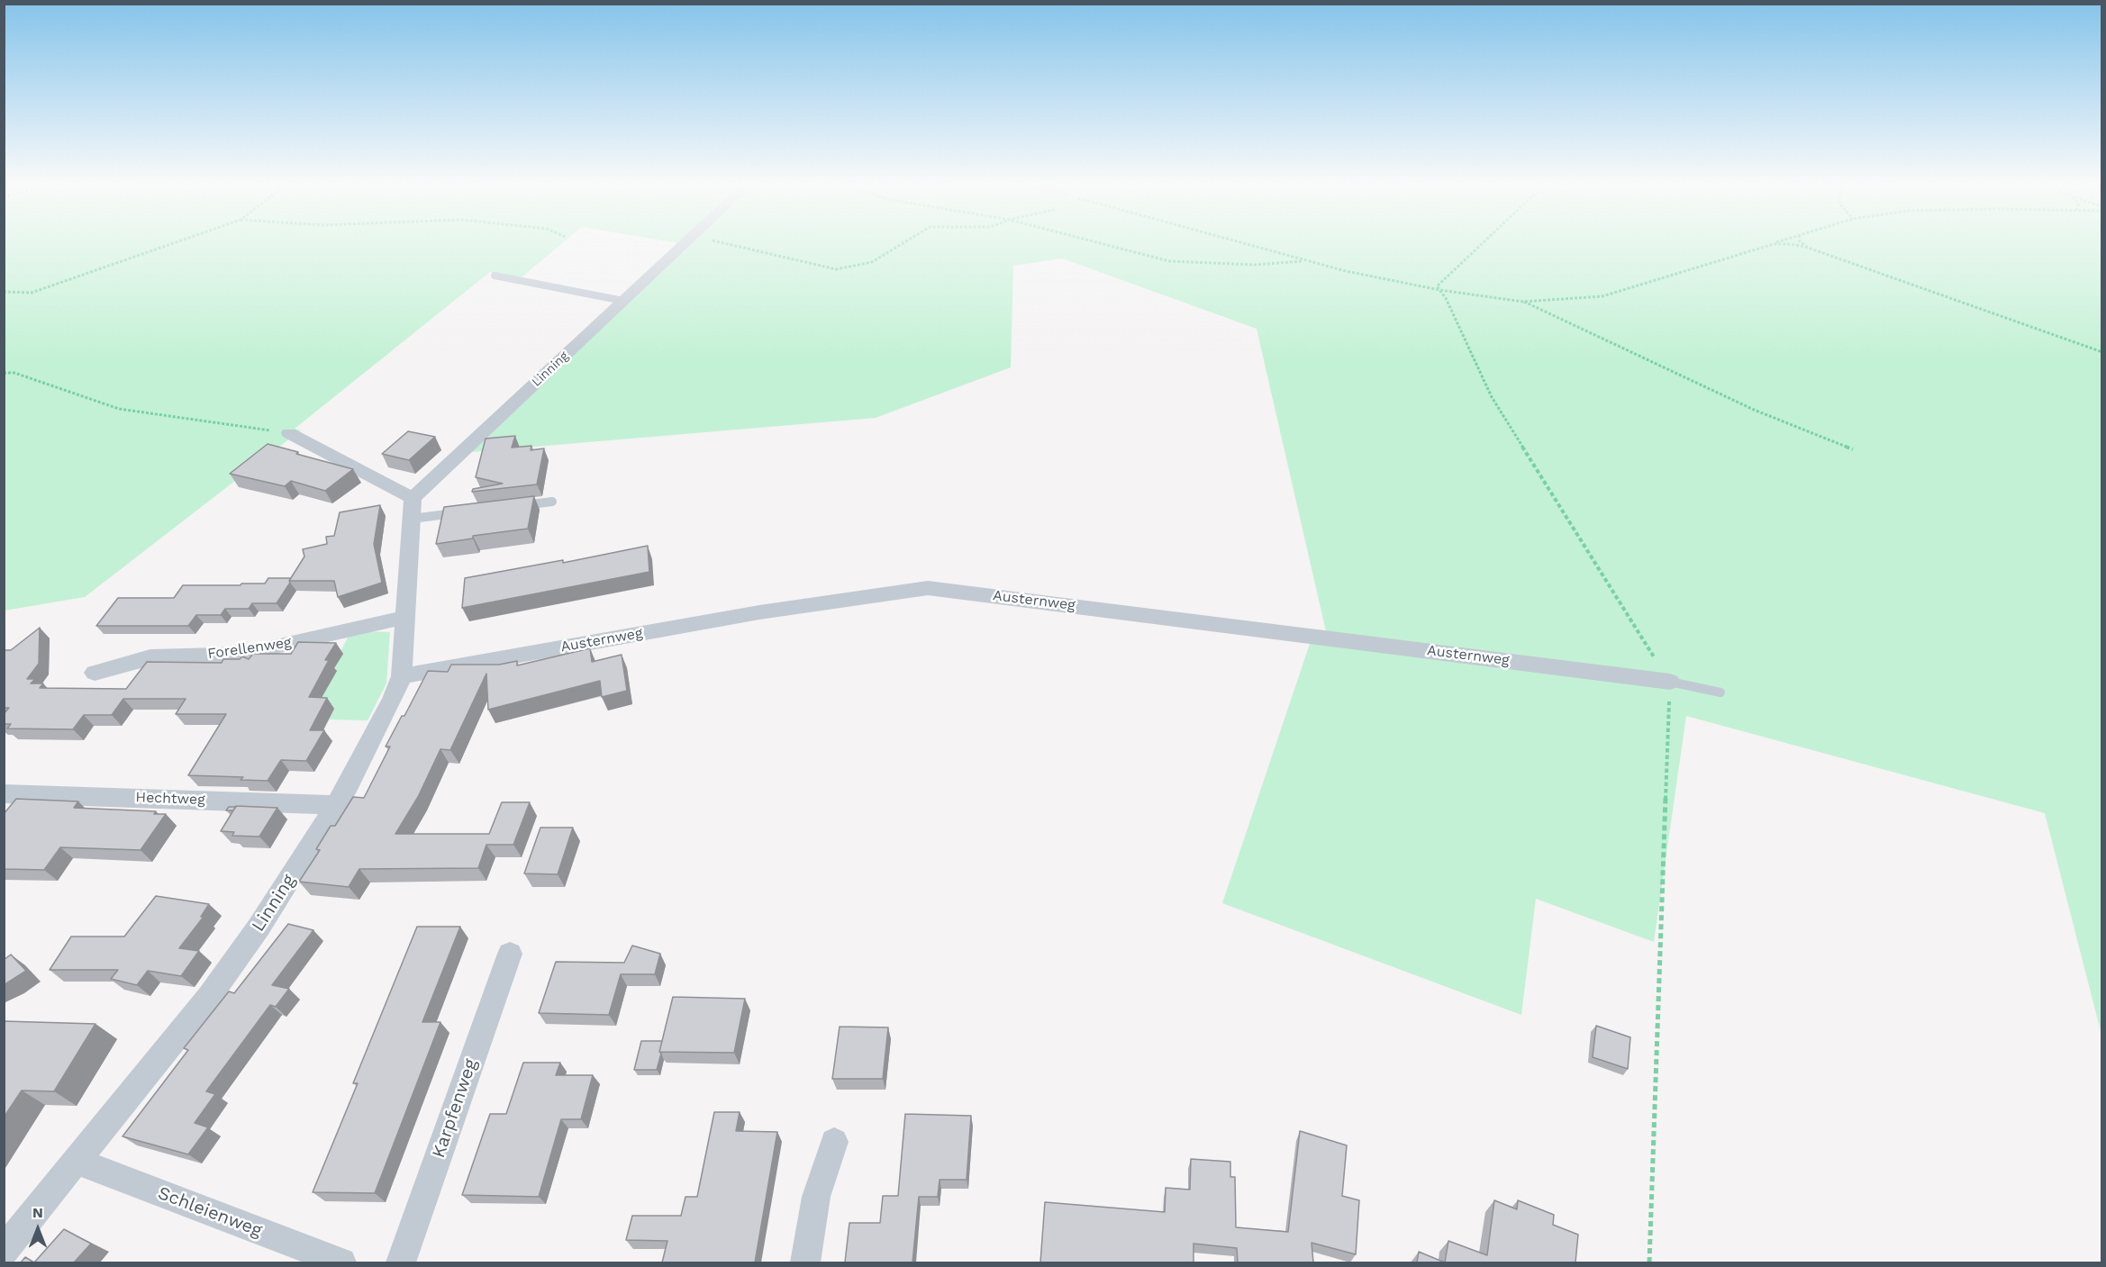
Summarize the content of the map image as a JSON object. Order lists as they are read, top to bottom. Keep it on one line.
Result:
{"streets":{"street":["Linning","Austernweg","Forellenweg","Hechtweg","Karpfenweg","Schleienweg"]},"crossings":[["Linning","Austernweg"],["Linning","Forellenweg"],["Linning","Hechtweg"],["Linning","Schleienweg"]],"north":"top"}
